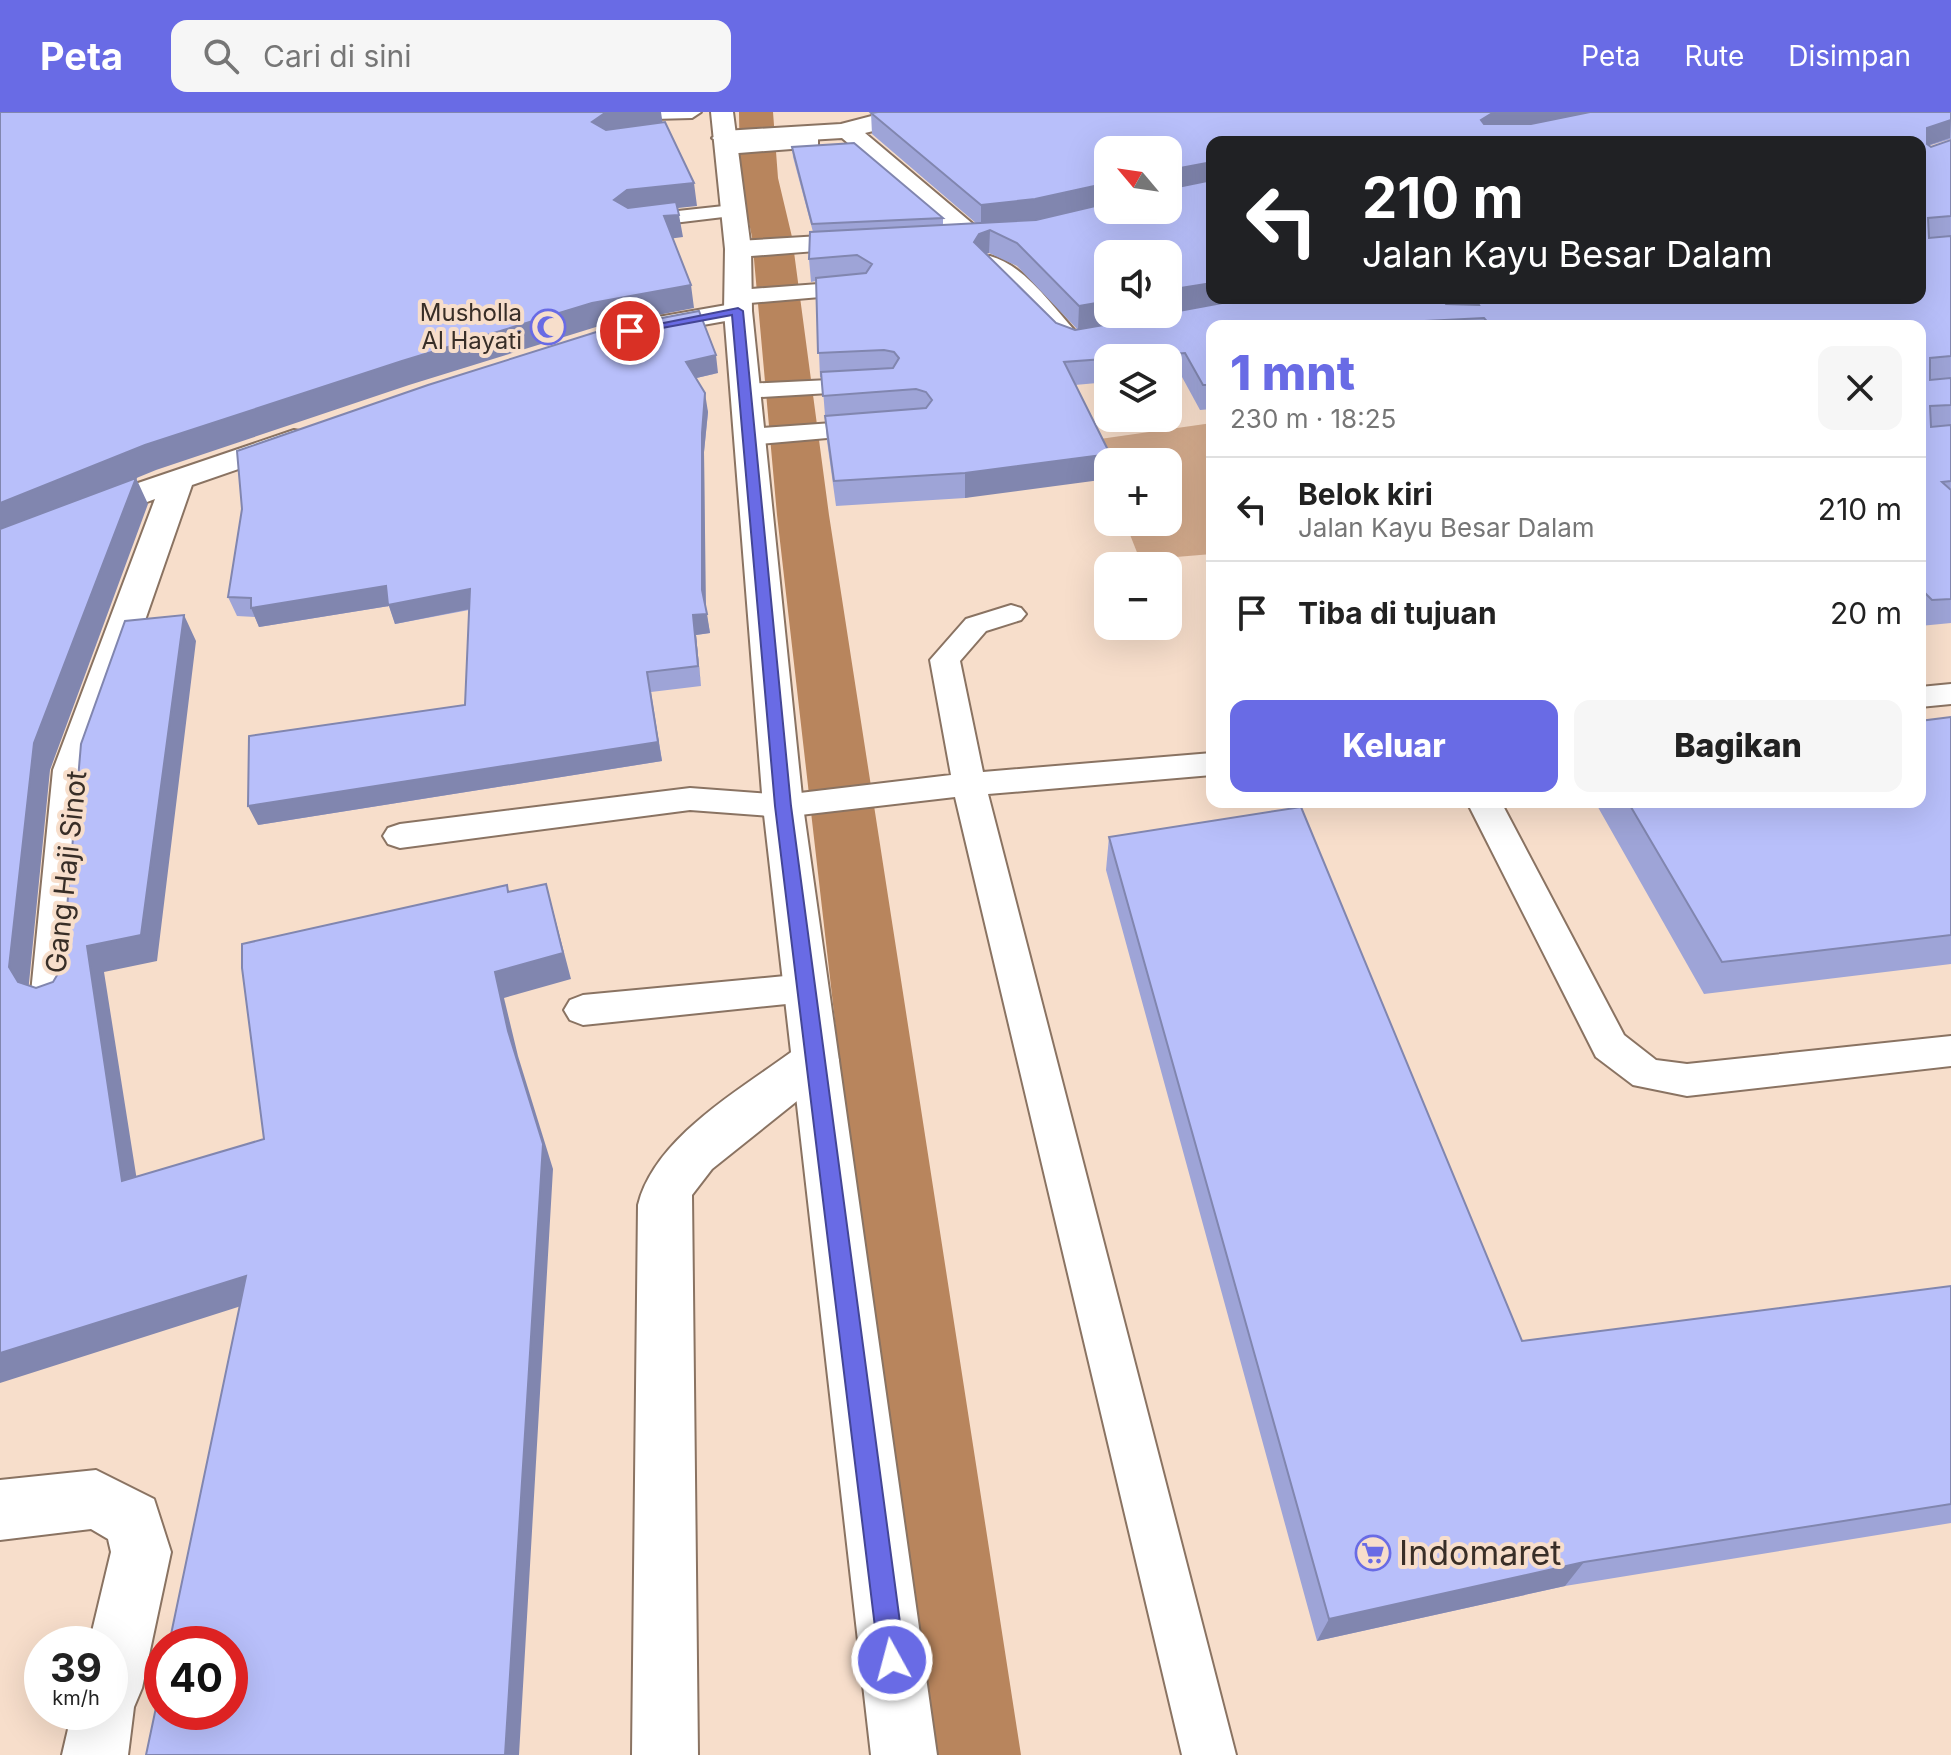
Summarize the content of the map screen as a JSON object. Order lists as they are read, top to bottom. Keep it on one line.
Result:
{"streets":{"street":["Gang Haji Sinot"]},"places":{"mosque":["Musholla Al Hayati"],"supermarket":["Indomaret"]},"north":"top left","page":{"header":"Peta","search":"Cari di sini","nav":["Peta","Rute","Disimpan"],"map_buttons":["+","−"],"turn":["210 m","Jalan Kayu Besar Dalam"],"heading":["1 mnt","230 m · 18:25"],"list":[{"name":"Belok kiri","note":"Jalan Kayu Besar Dalam","value":"210 m"},{"name":"Tiba di tujuan","value":"20 m"}],"buttons":["Keluar","Bagikan"],"speed":"39 km/h","limit":"40"}}
